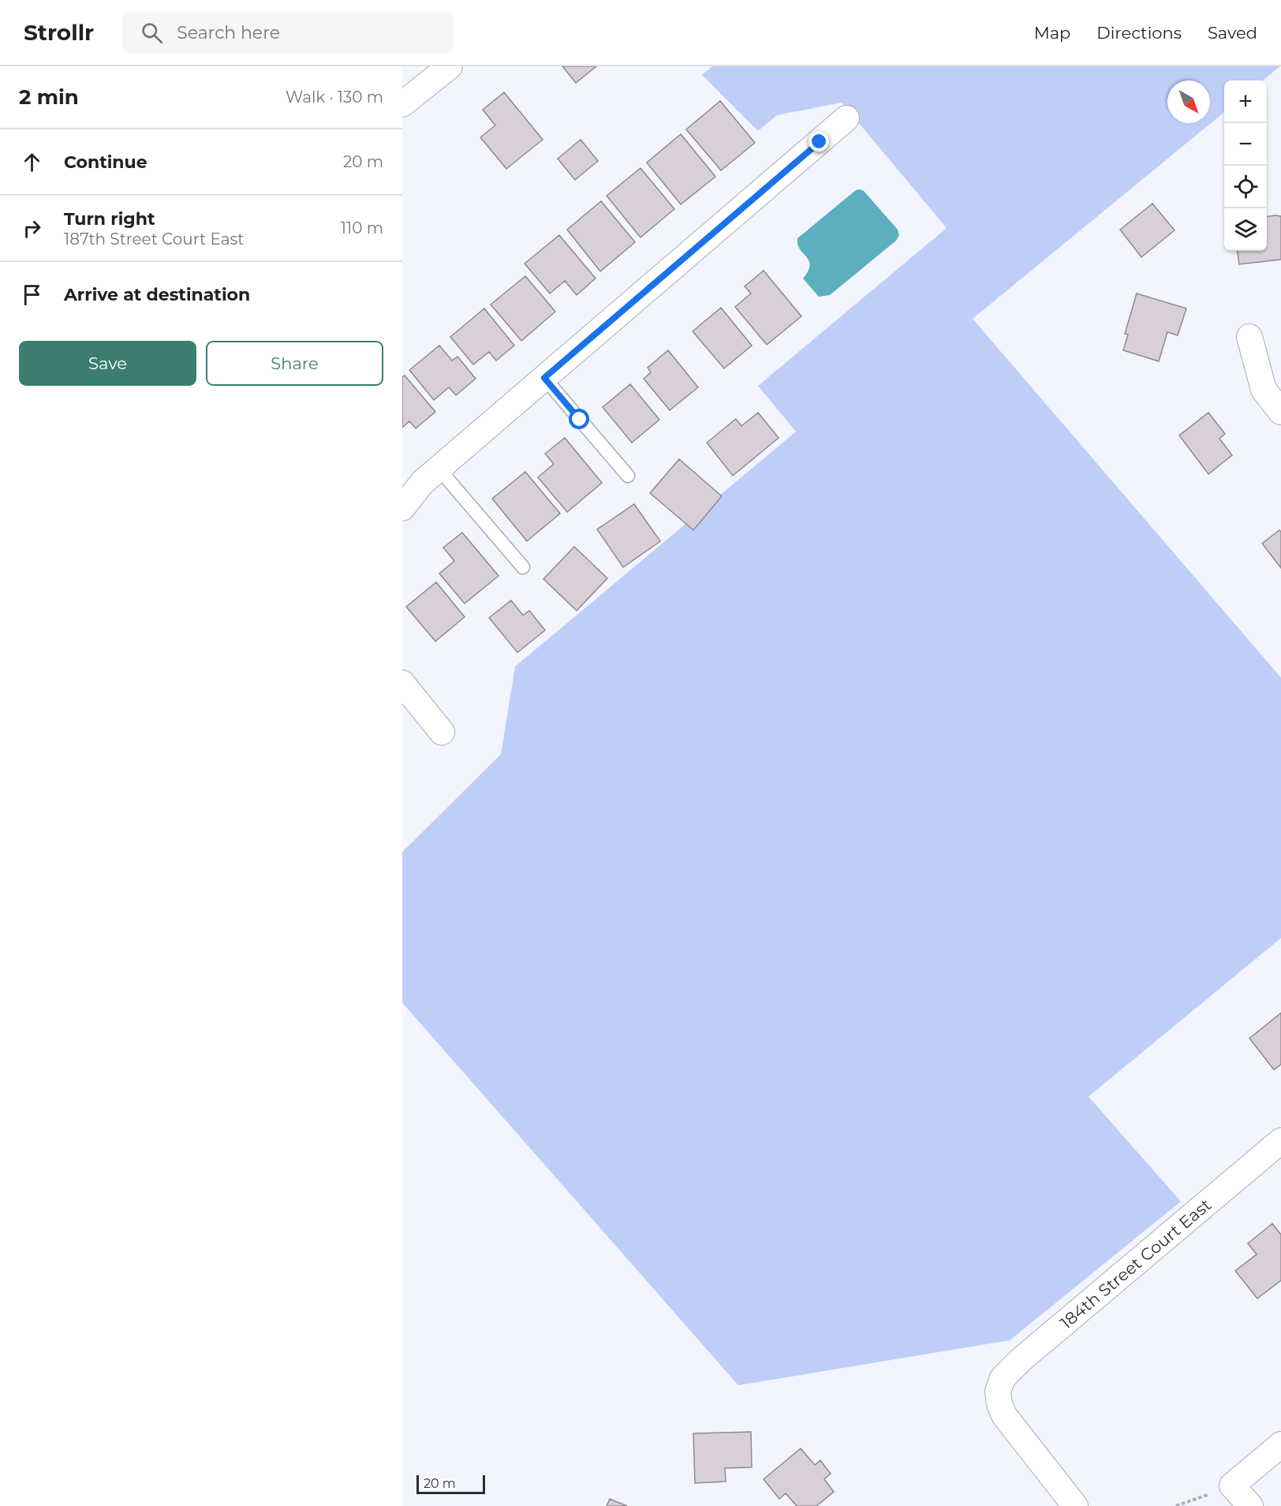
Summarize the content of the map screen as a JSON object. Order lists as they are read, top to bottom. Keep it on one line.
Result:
{"streets":{"street":["184th Street Court East"]},"scale_bar":"20 m","north":"bottom right","page":{"header":"Strollr","search":"Search here","nav":["Map","Directions","Saved"],"heading":["2 min","Walk · 130 m"],"map_buttons":["+","−"],"list":[["Continue","20 m"],["Turn right","187th Street Court East","110 m"],"Arrive at destination"],"buttons":["Save","Share"],"scale":"20 m"}}
